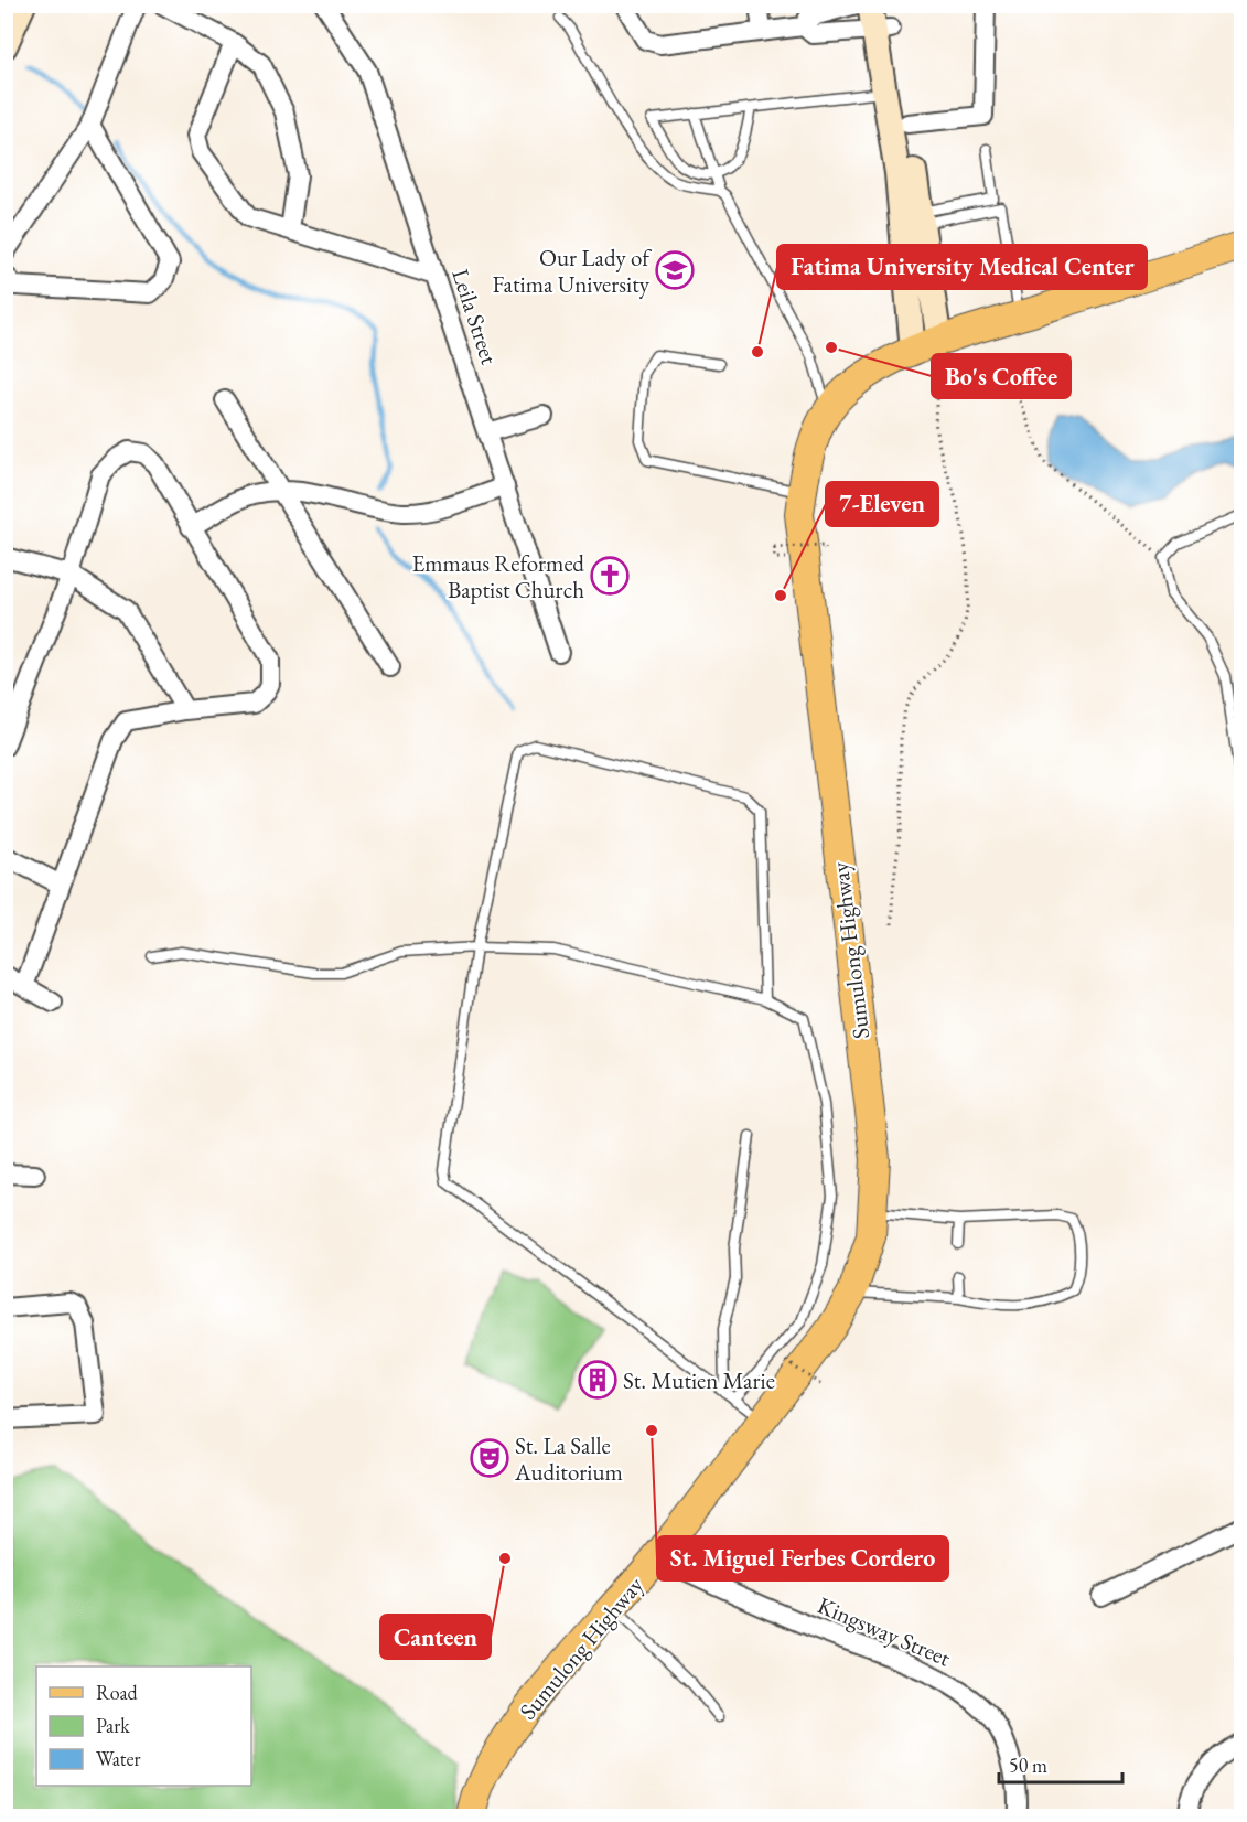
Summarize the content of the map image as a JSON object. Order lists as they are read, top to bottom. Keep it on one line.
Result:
{"streets":{"main road":["Sumulong Highway"],"street":["Leila Street","Kingsway Street"]},"crossings":[["Sumulong Highway","Kingsway Street"]],"places":{"school or university":["Our Lady of Fatima University"],"other":["Bo's Coffee","Fatima University Medical Center","7-Eleven","St. Miguel Ferbes Cordero","Canteen"],"church":["Emmaus Reformed Baptist Church"],"building":["St. Mutien Marie"],"theatre":["St. La Salle Auditorium"]},"legend":["Road","Park","Water"],"scale_bar":"50 m"}
